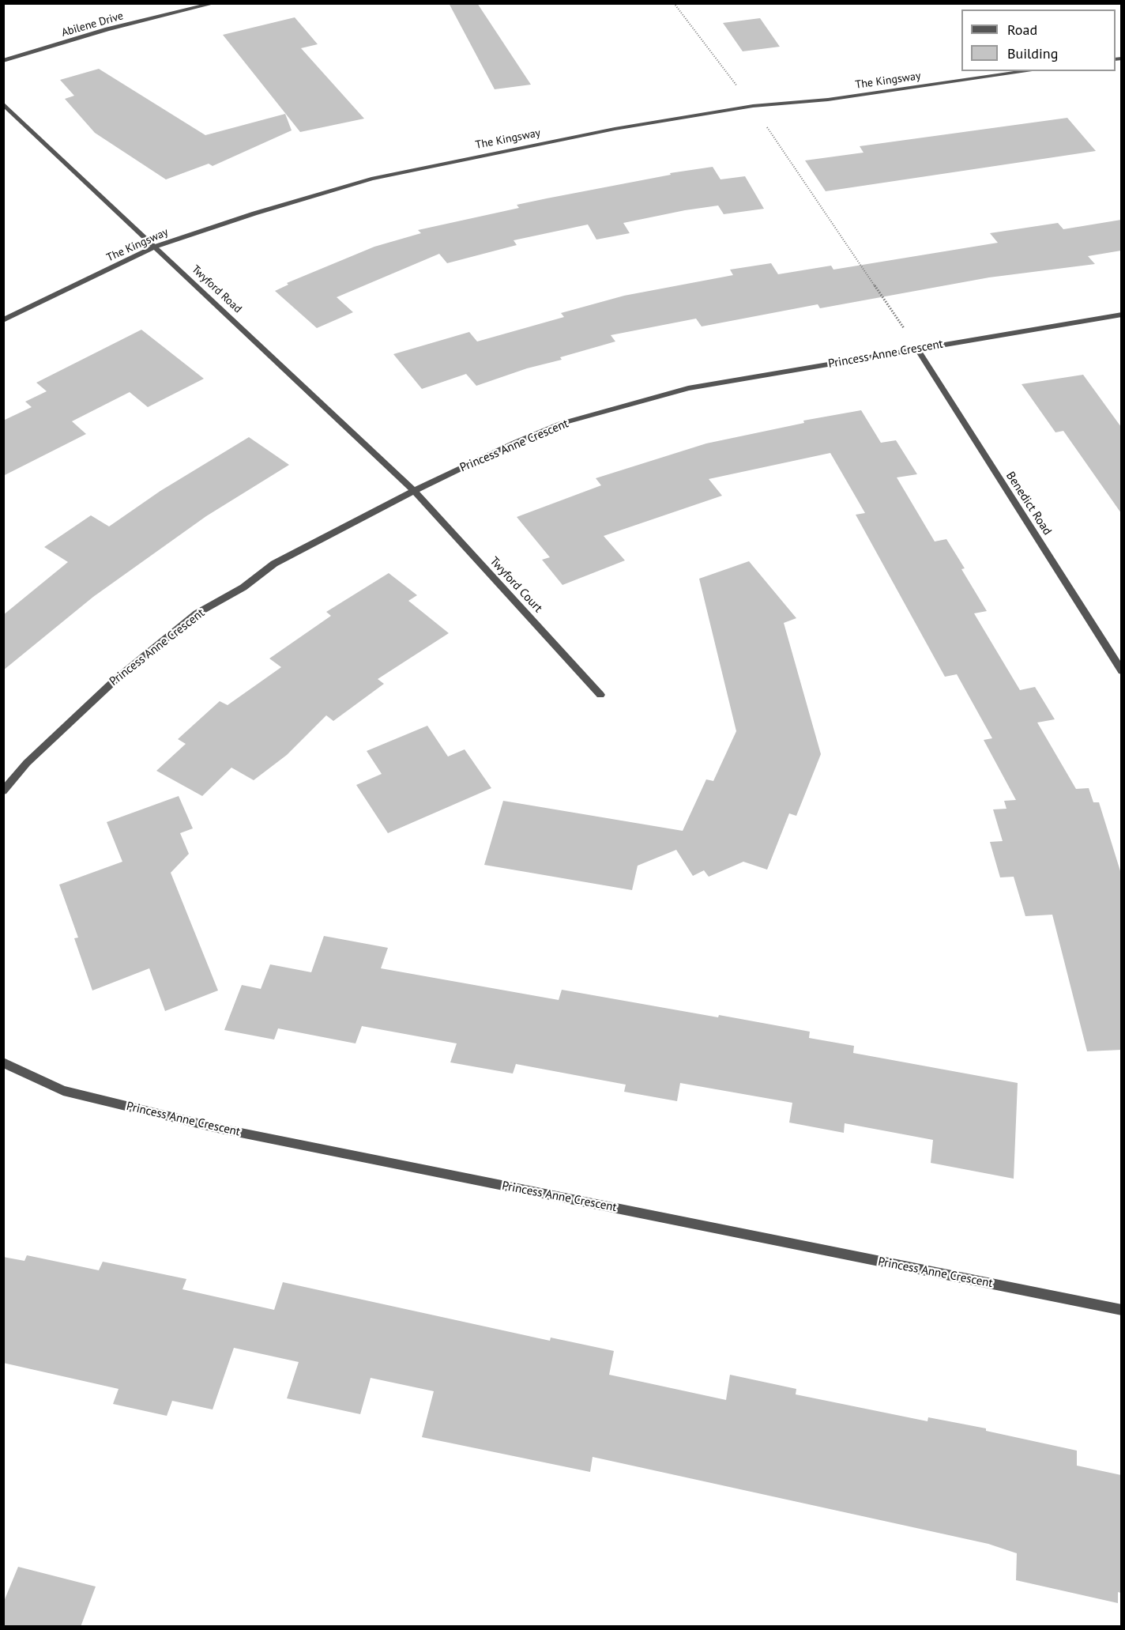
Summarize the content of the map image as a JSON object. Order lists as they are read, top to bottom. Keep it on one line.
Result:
{"streets":{"street":["Abilene Drive","The Kingsway","Twyford Road","Princess Anne Crescent","Benedict Road","Twyford Court"]},"crossings":[["The Kingsway","Twyford Road"],["Twyford Road","Princess Anne Crescent"],["Twyford Road","Twyford Court"],["Princess Anne Crescent","Benedict Road"],["Princess Anne Crescent","Twyford Court"]],"legend":["Road","Building"]}
